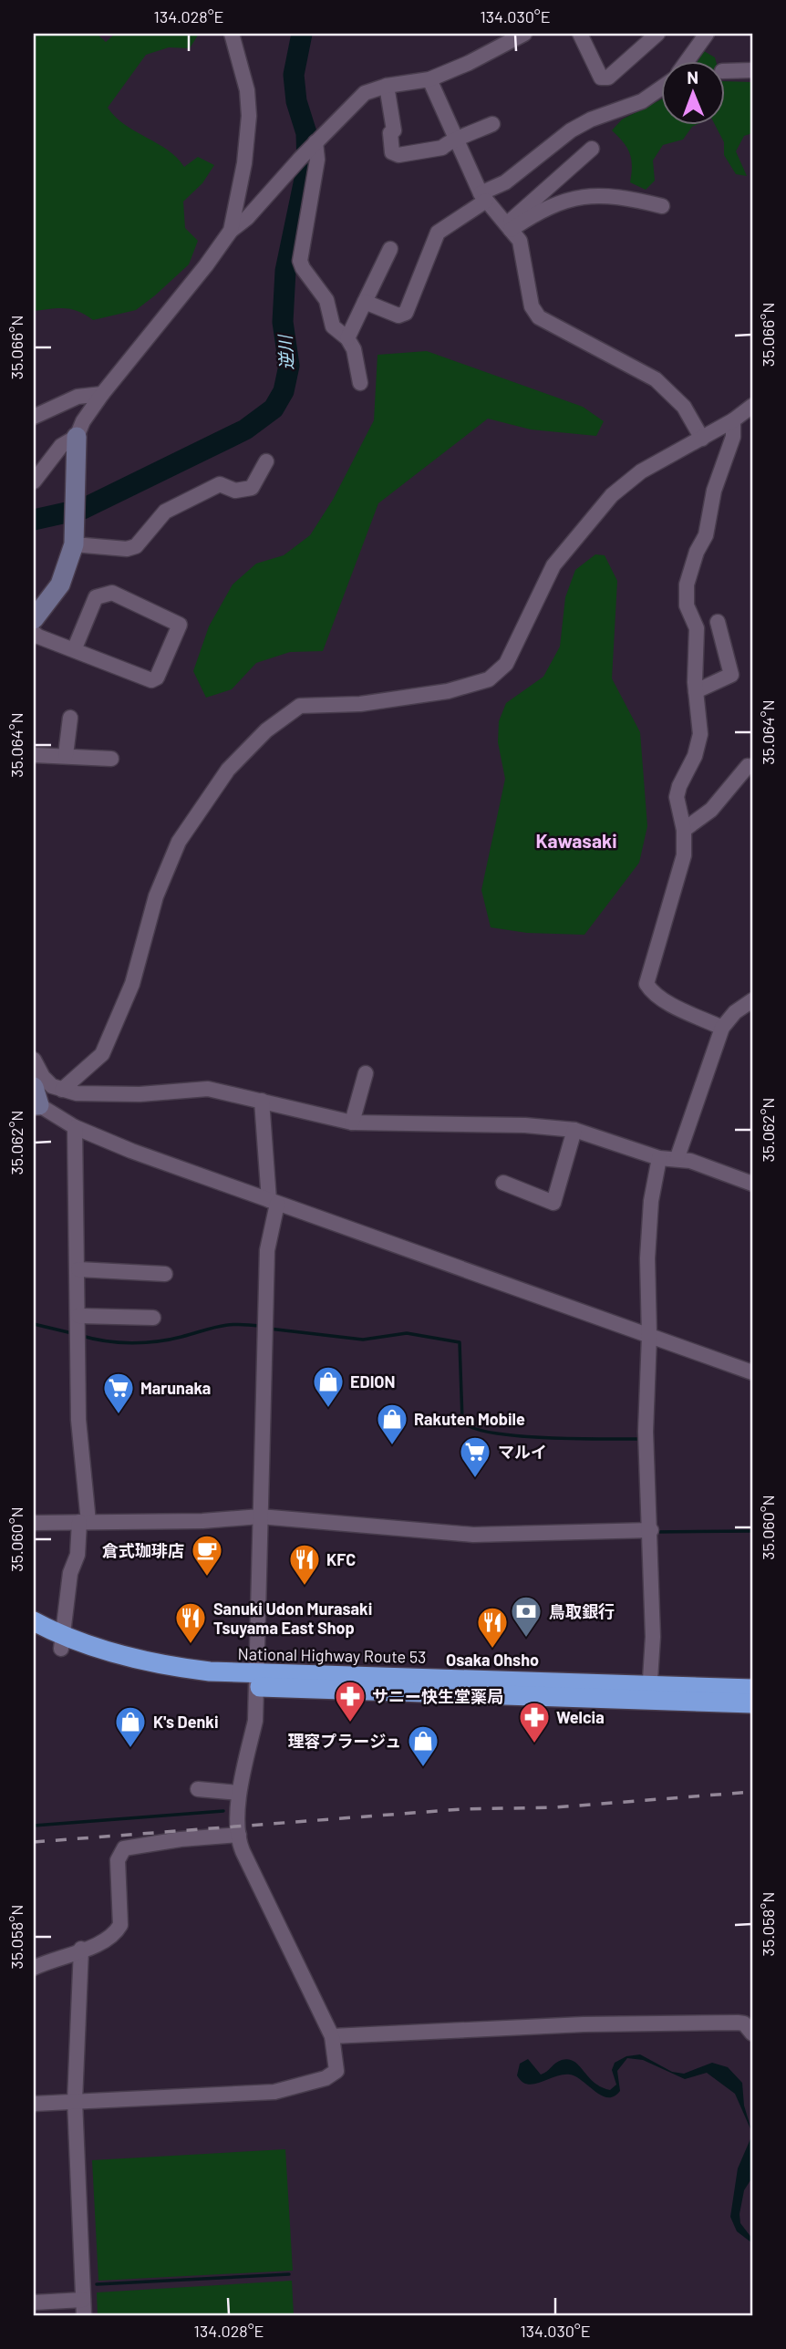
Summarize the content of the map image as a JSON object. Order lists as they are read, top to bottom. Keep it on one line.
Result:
{"streets":{"highway":["National Highway Route 53"]},"districts":["Kawasaki"],"water":["逆川"],"places":{"shop":["EDION","Rakuten Mobile","K's Denki","理容プラージュ"],"supermarket":["Marunaka","マルイ"],"cafe":["倉式珈琲店"],"restaurant":["KFC","Sanuki Udon Murasaki Tsuyama East Shop","Osaka Ohsho"],"bank":["鳥取銀行"],"pharmacy":["サニー快生堂薬局","Welcia"]},"north":"top","coordinates":["134.028°E","134.030°E","35.066°N","35.064°N","35.062°N","35.060°N","35.058°N"]}
